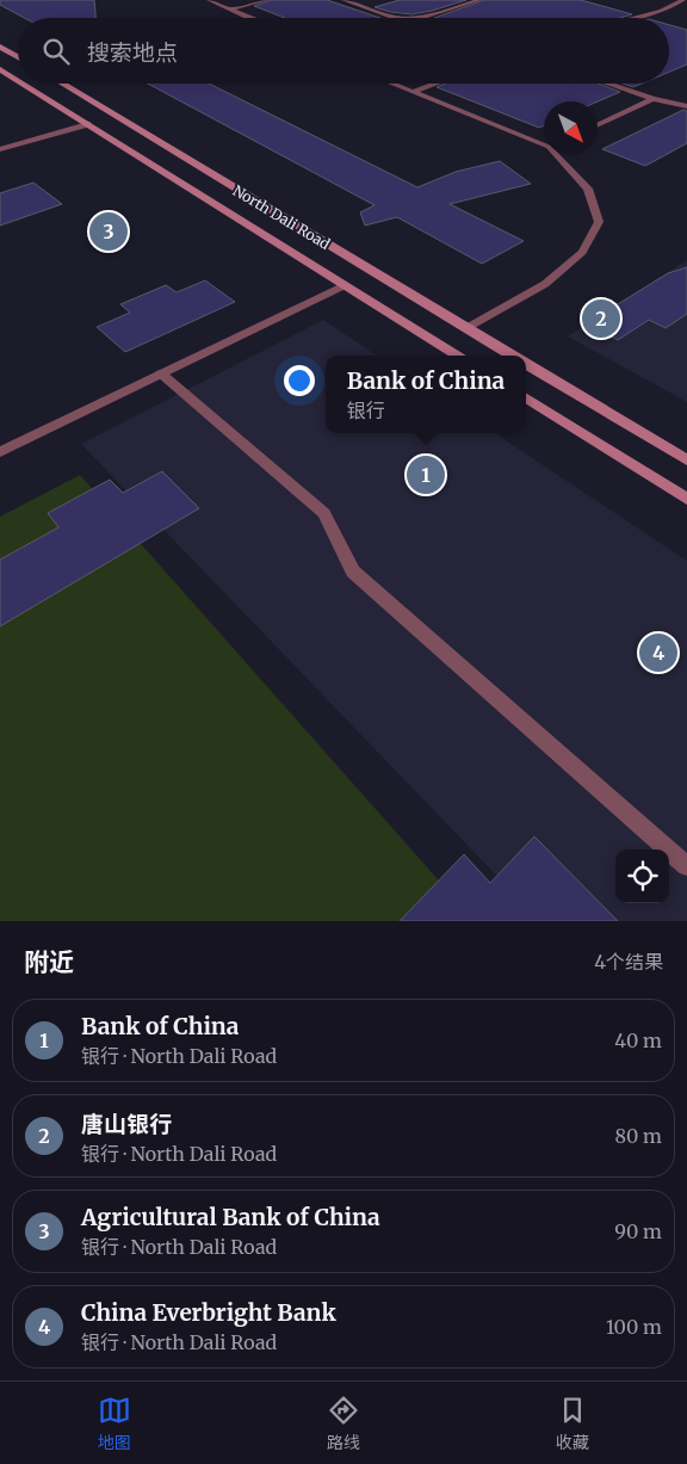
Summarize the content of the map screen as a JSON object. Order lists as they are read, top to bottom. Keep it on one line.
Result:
{"streets":{"main road":["North Dali Road"]},"north":"bottom right","page":{"search":"搜索地点","pins":["3","2","1","4"],"popup":["Bank of China","银行"],"heading":["附近","4个结果"],"list":[{"mark":"1","name":"Bank of China","note":"银行 · North Dali Road","value":"40 m"},{"mark":"2","name":"唐山银行","note":"银行 · North Dali Road","value":"80 m"},{"mark":"3","name":"Agricultural Bank of China","note":"银行 · North Dali Road","value":"90 m"},{"mark":"4","name":"China Everbright Bank","note":"银行 · North Dali Road","value":"100 m"}],"nav":["地图","路线","收藏"]}}
